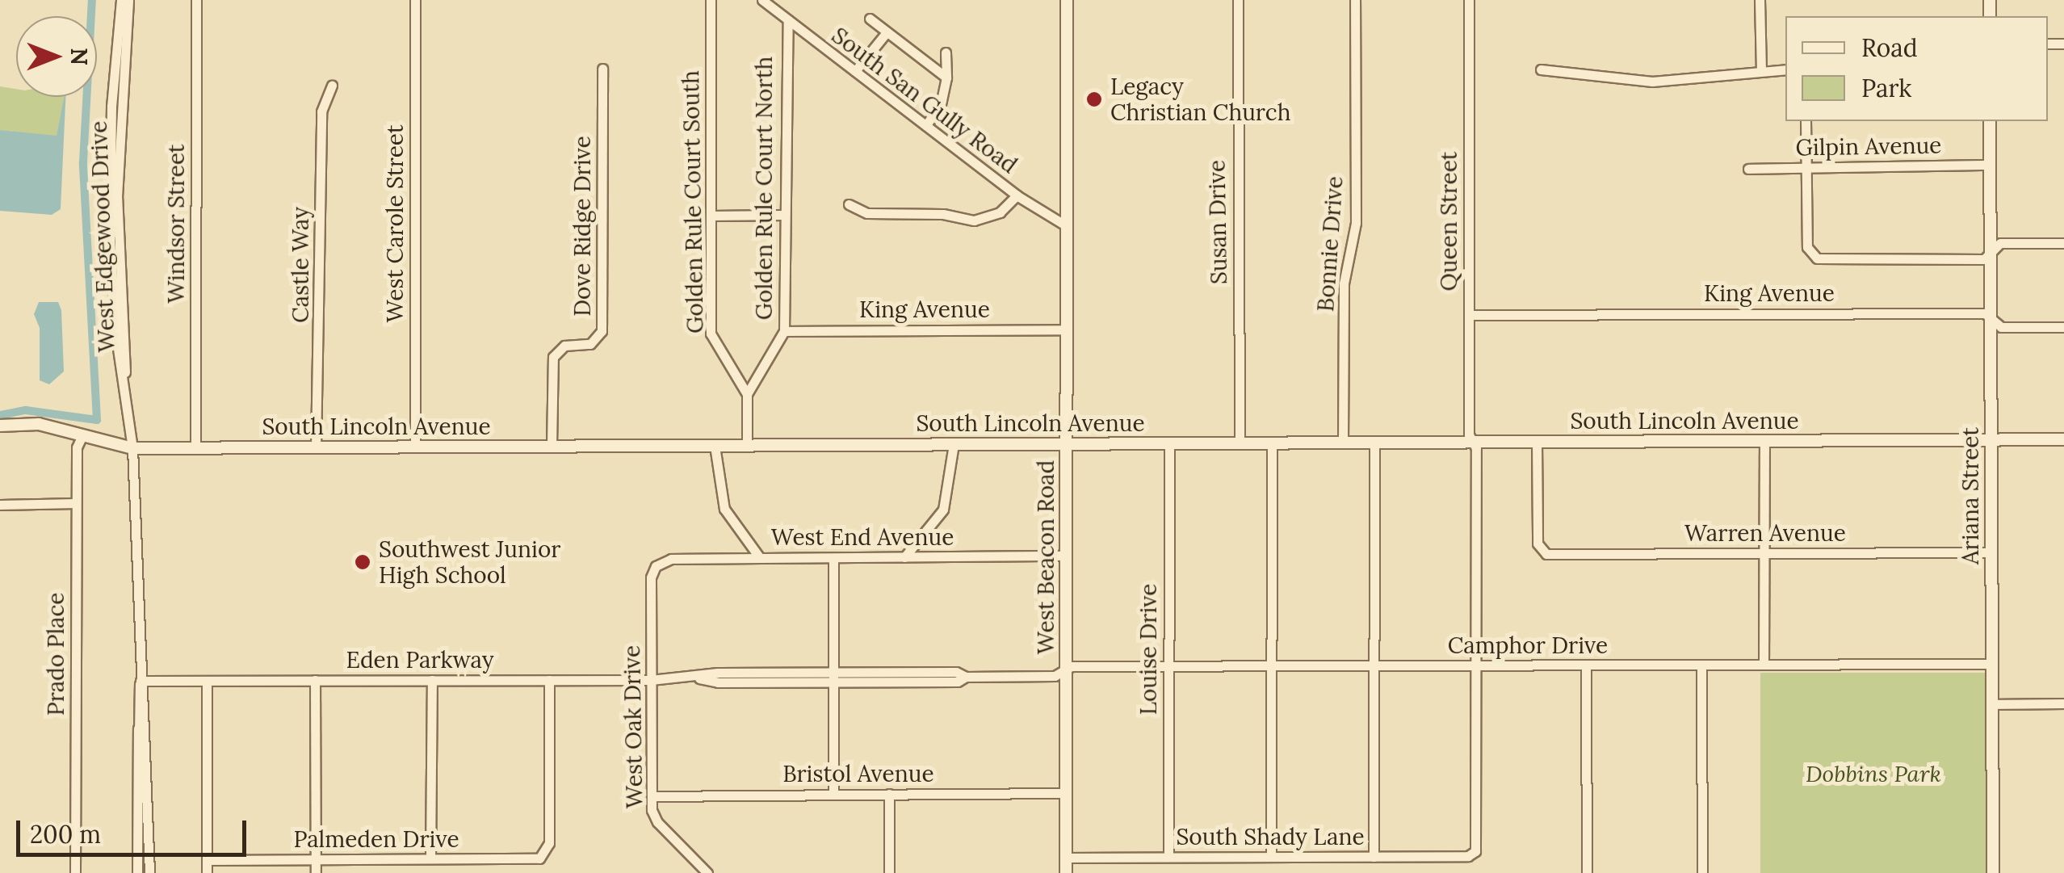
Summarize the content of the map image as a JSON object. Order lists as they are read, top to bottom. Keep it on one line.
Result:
{"streets":{"street":["South San Gully Road","Gilpin Avenue","Golden Rule Court North","Golden Rule Court South","Queen Street","Susan Drive","Windsor Street","West Carole Street","Dove Ridge Drive","West Edgewood Drive","Bonnie Drive","Castle Way","King Avenue","South Lincoln Avenue","Ariana Street","Warren Avenue","West End Avenue","West Beacon Road","Camphor Drive","Louise Drive","Prado Place","Eden Parkway","West Oak Drive","Bristol Avenue","South Shady Lane","Palmeden Drive"]},"crossings":[["South San Gully Road","Golden Rule Court North"],["South San Gully Road","West Beacon Road"],["Gilpin Avenue","Ariana Street"],["Golden Rule Court North","Golden Rule Court South"],["Golden Rule Court North","King Avenue"],["Queen Street","King Avenue"],["Queen Street","South Lincoln Avenue"],["Queen Street","Camphor Drive"],["Queen Street","South Shady Lane"],["Susan Drive","South Lincoln Avenue"],["Windsor Street","South Lincoln Avenue"],["West Carole Street","South Lincoln Avenue"],["Dove Ridge Drive","South Lincoln Avenue"],["West Edgewood Drive","South Lincoln Avenue"],["West Edgewood Drive","Eden Parkway"],["Bonnie Drive","South Lincoln Avenue"],["Castle Way","South Lincoln Avenue"],["King Avenue","Ariana Street"],["King Avenue","West Beacon Road"],["South Lincoln Avenue","Ariana Street"],["South Lincoln Avenue","Warren Avenue"],["South Lincoln Avenue","West Beacon Road"],["South Lincoln Avenue","Louise Drive"],["South Lincoln Avenue","Prado Place"],["Ariana Street","Warren Avenue"],["Ariana Street","Camphor Drive"],["West End Avenue","West Beacon Road"],["West End Avenue","West Oak Drive"],["West Beacon Road","Camphor Drive"],["West Beacon Road","Eden Parkway"],["West Beacon Road","Bristol Avenue"],["West Beacon Road","South Shady Lane"],["Camphor Drive","Louise Drive"],["Camphor Drive","Eden Parkway"],["Louise Drive","South Shady Lane"],["Eden Parkway","West Oak Drive"],["Eden Parkway","Palmeden Drive"],["West Oak Drive","Bristol Avenue"]],"parks":["Dobbins Park"],"places":["Legacy Christian Church","Southwest Junior High School"],"legend":["Road","Park"],"scale_bar":"200 m","north":"right"}
